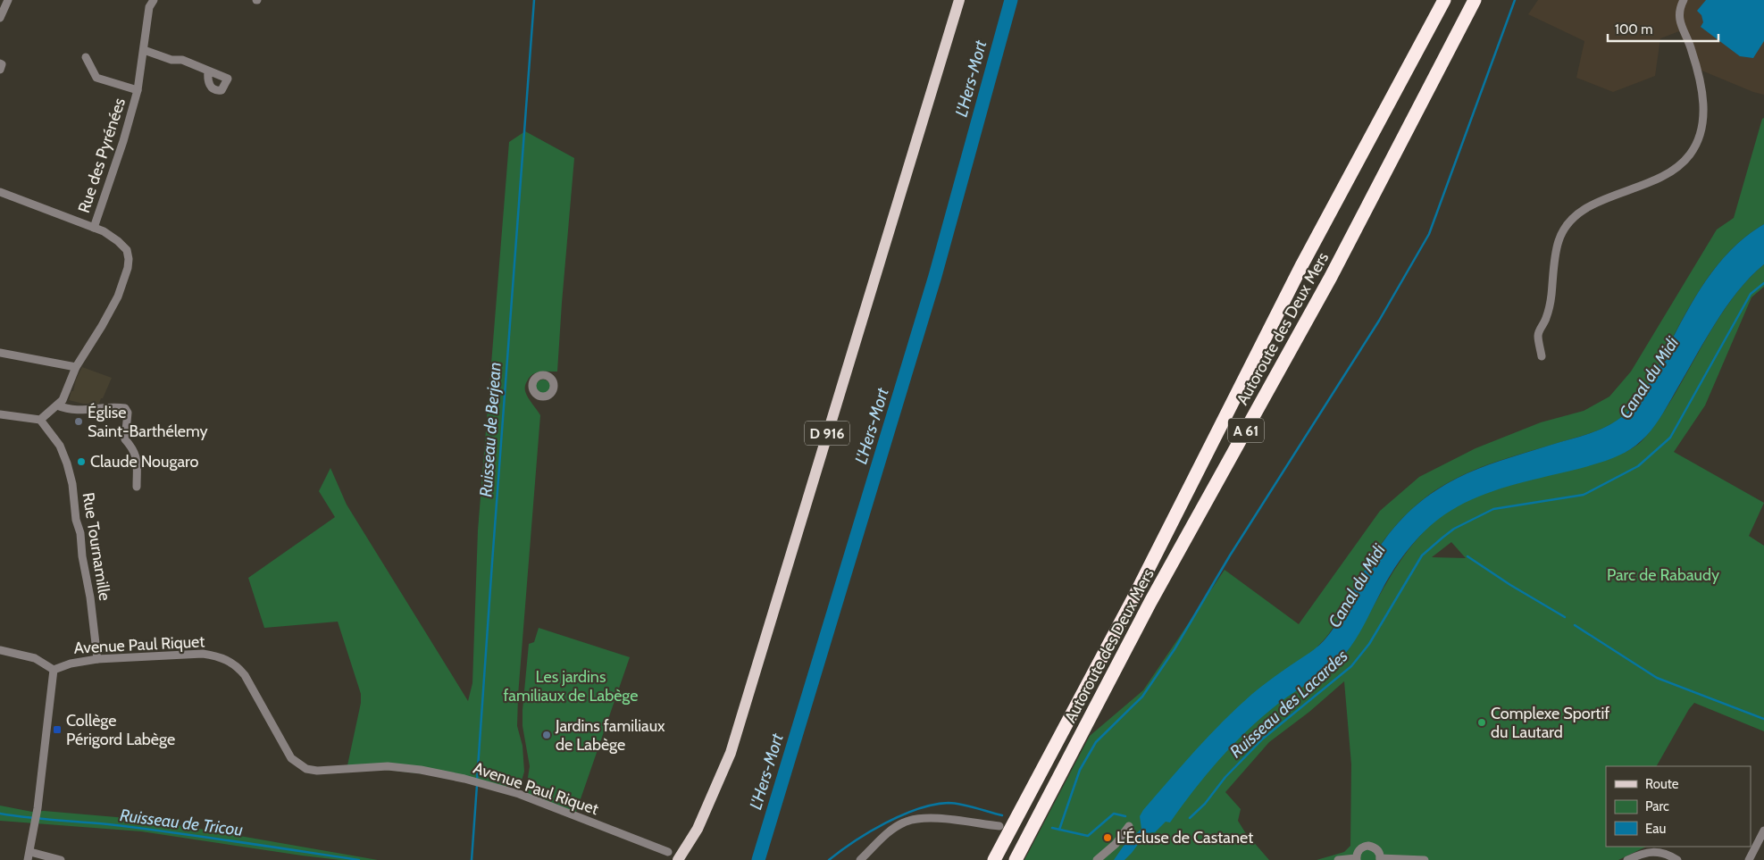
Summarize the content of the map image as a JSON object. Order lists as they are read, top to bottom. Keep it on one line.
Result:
{"streets":{"highway":["Autoroute des Deux Mers","A 61"],"main road":["D 916"],"street":["Rue des Pyrénées","Rue Tournamille","Avenue Paul Riquet"]},"crossings":[["Rue Tournamille","Avenue Paul Riquet"]],"water":["L'Hers-Mort","Canal du Midi","Ruisseau de Berjean","Ruisseau des Lacardes","Ruisseau de Tricou"],"parks":["Parc de Rabaudy","Les jardins familiaux de Labège"],"places":{"other":["Église Saint-Barthélemy","Claude Nougaro","Complexe Sportif du Lautard","Jardins familiaux de Labège","L'Écluse de Castanet"],"transit":["Collège Périgord Labège"]},"legend":["Route","Parc","Eau"],"scale_bar":"100 m"}
